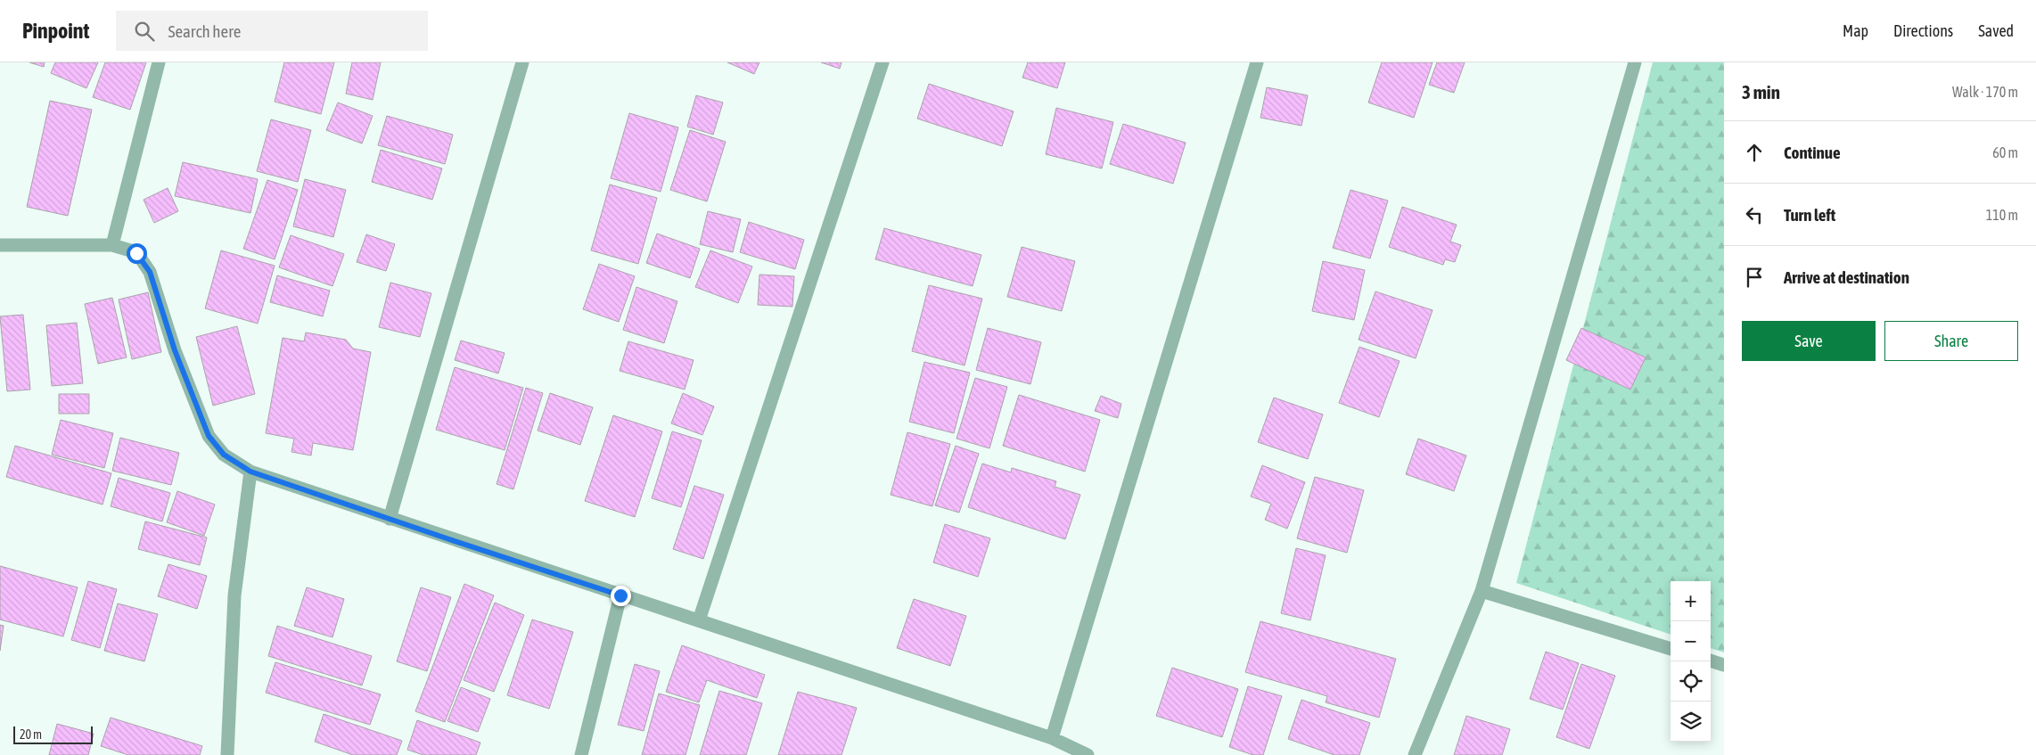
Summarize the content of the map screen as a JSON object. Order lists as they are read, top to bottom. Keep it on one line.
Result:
{"scale_bar":"20 m","page":{"header":"Pinpoint","search":"Search here","nav":["Map","Directions","Saved"],"heading":["3 min","Walk · 170 m"],"list":[["Continue","60 m"],["Turn left","110 m"],"Arrive at destination"],"buttons":["Save","Share"],"map_buttons":["+","−"],"scale":"20 m"}}
